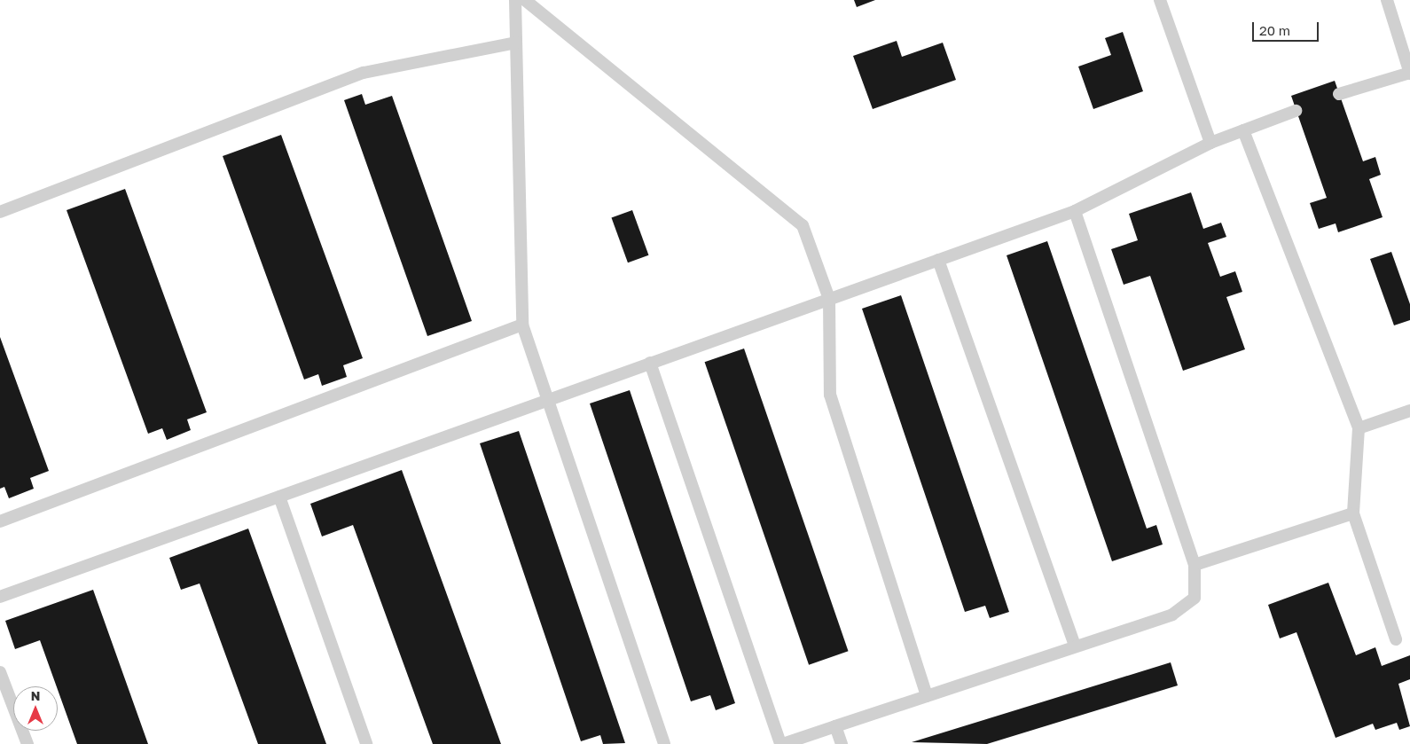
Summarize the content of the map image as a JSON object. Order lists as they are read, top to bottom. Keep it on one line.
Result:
{"scale_bar":"20 m","north":"top"}
